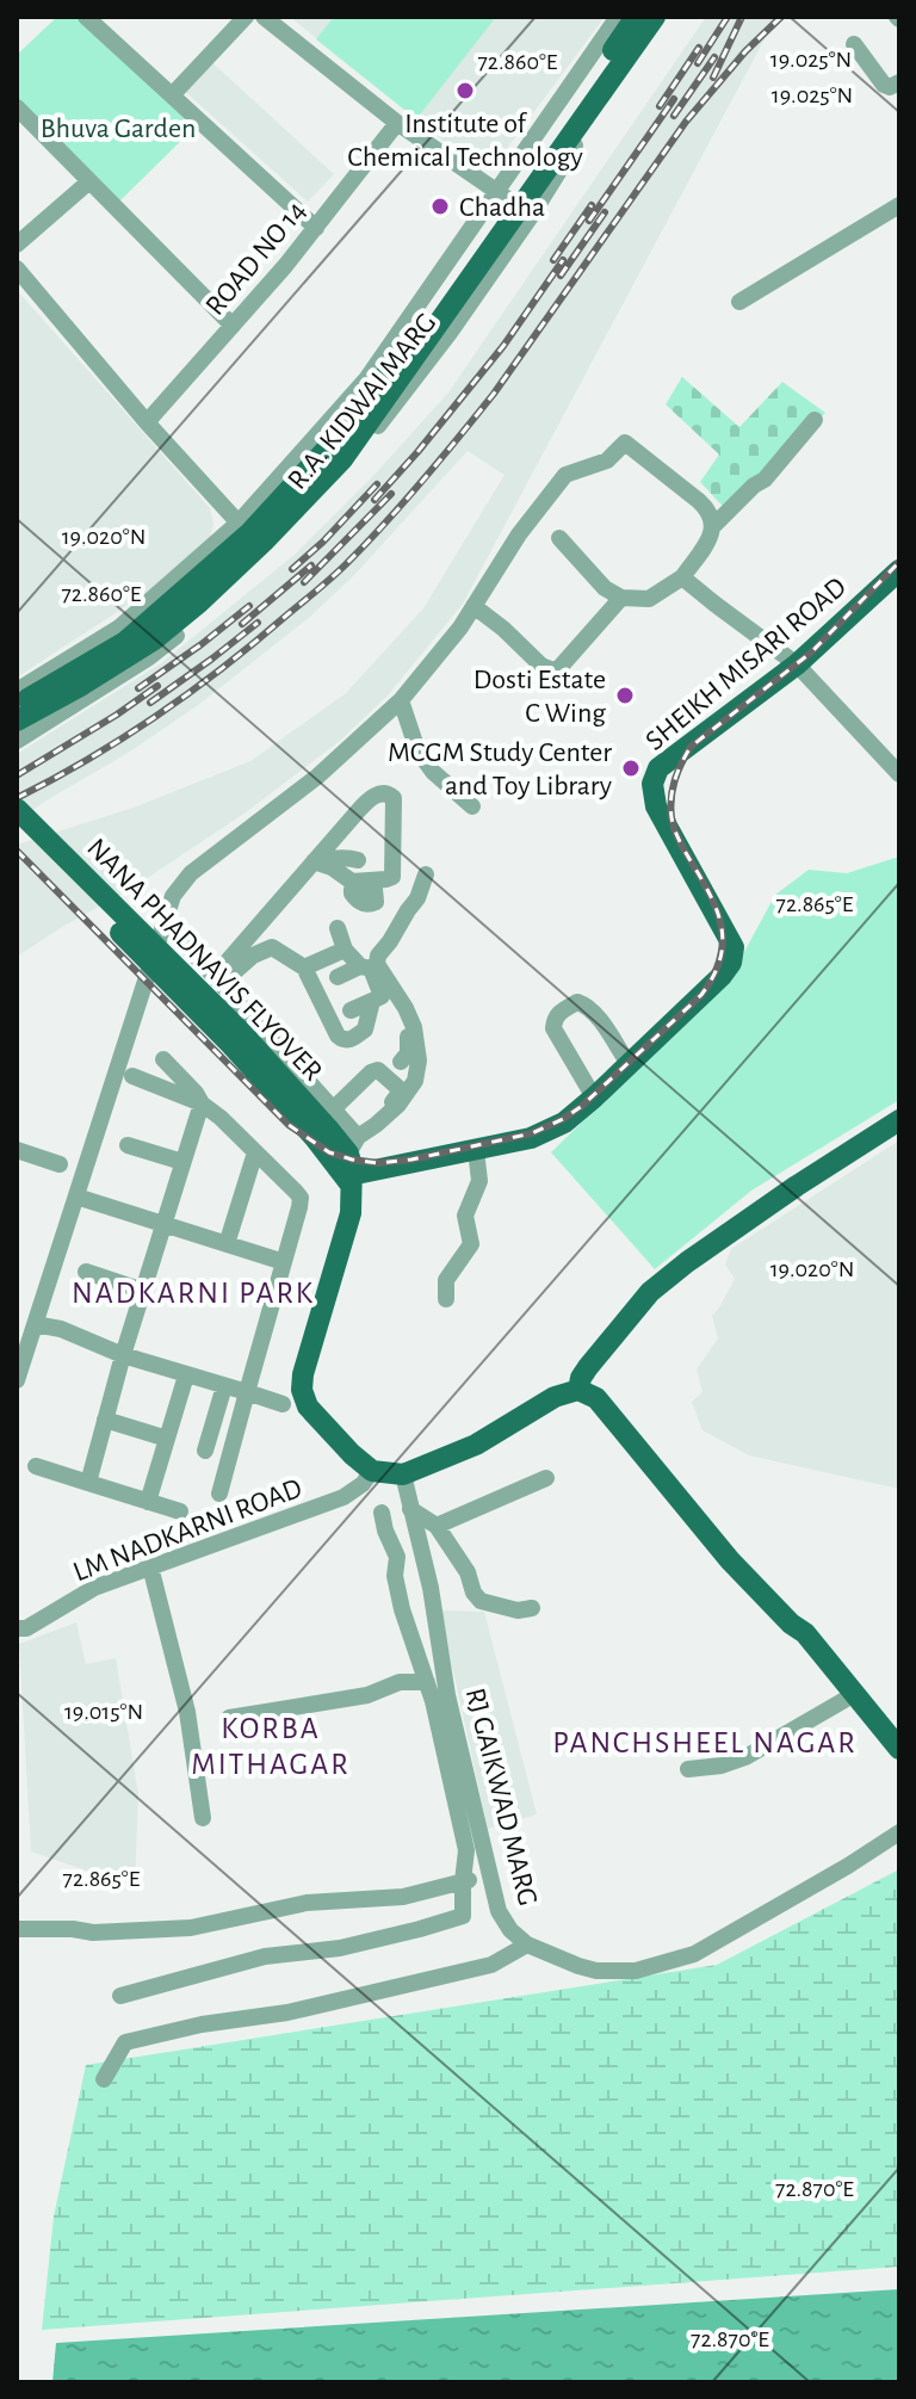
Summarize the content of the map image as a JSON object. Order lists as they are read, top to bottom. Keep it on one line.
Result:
{"streets":{"main road":["SHEIKH MISARI ROAD","NANA PHADNAVIS FLYOVER"],"street":["ROAD NO 14","R.A. KIDWAI MARG","LM NADKARNI ROAD","RJ GAIKWAD MARG"]},"crossings":[["SHEIKH MISARI ROAD","NANA PHADNAVIS FLYOVER"]],"districts":["NADKARNI PARK","KORBA MITHAGAR","PANCHSHEEL NAGAR"],"parks":["Bhuva Garden"],"places":["Institute of Chemical Technology","Chadha","Dosti Estate C Wing","MCGM Study Center and Toy Library"],"coordinates":["19.025°N","72.860°E","19.020°N","72.865°E","19.015°N","72.870°E"]}
